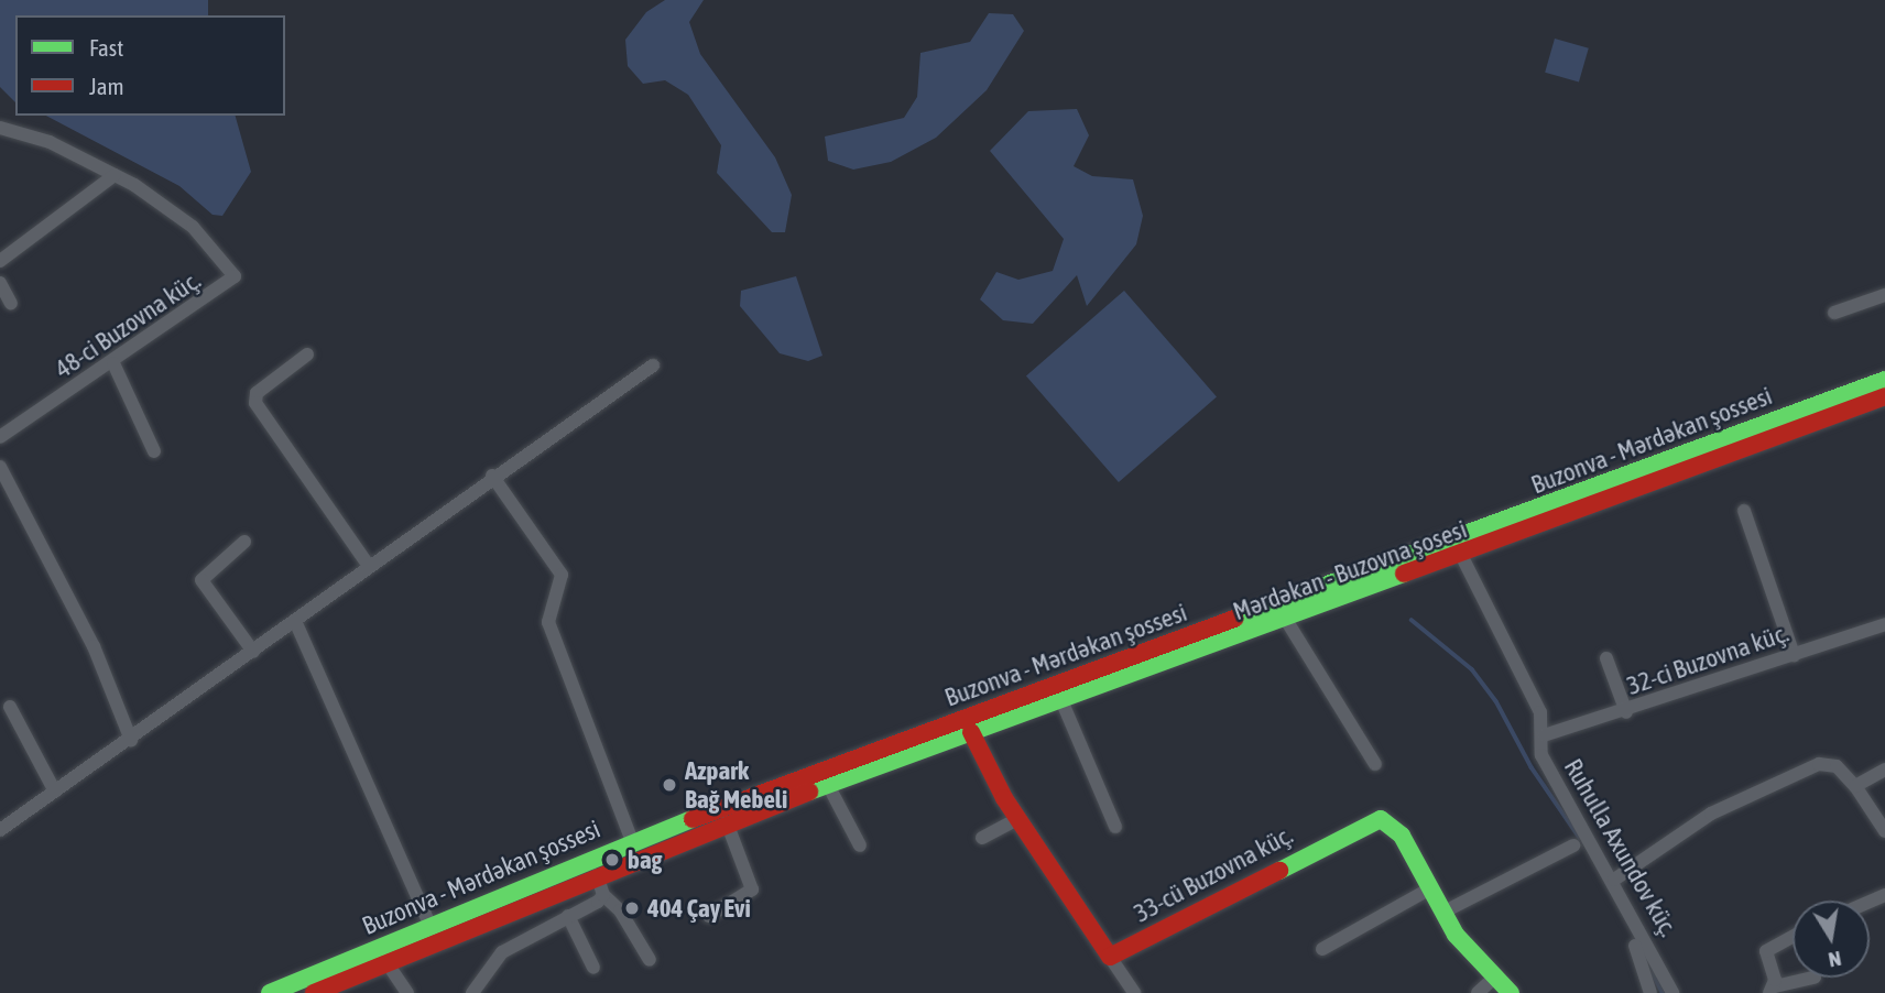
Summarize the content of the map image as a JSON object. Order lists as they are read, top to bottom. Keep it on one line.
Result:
{"streets":{"main road":["Buzonva - Mərdəkan şossesi","Mərdəkan - Buzovna şosesi","33-cü Buzovna küç."],"street":["48-ci Buzovna küç.","32-ci Buzovna küç.","Ruhulla Axundov küç."]},"crossings":[["Mərdəkan - Buzovna şosesi","Ruhulla Axundov küç."],["32-ci Buzovna küç.","Ruhulla Axundov küç."]],"places":["Azpark Bağ Mebeli","bag","404 Çay Evi"],"legend":["Fast","Jam"],"north":"bottom"}
